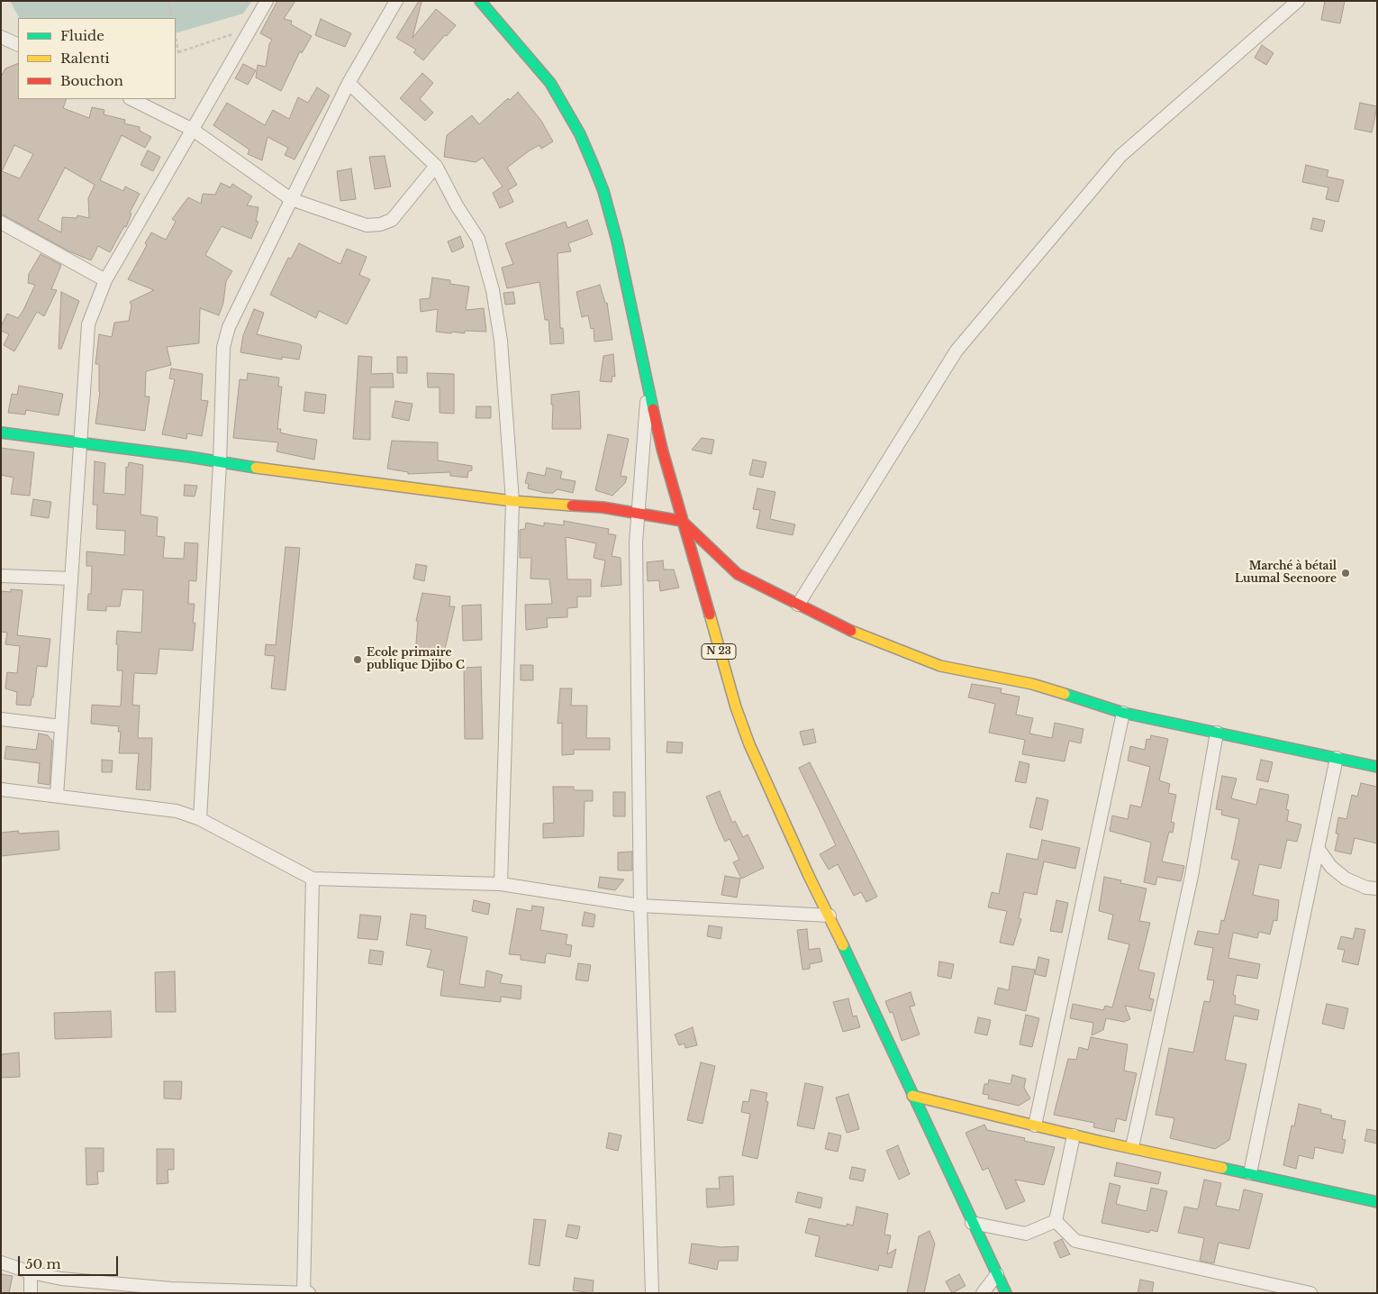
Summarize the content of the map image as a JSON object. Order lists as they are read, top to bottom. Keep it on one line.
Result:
{"streets":{"street":["N 23"]},"places":["Marché à bétail Luumal Seenoore","Ecole primaire publique Djibo C"],"legend":["Fluide","Ralenti","Bouchon"],"scale_bar":"50 m"}
